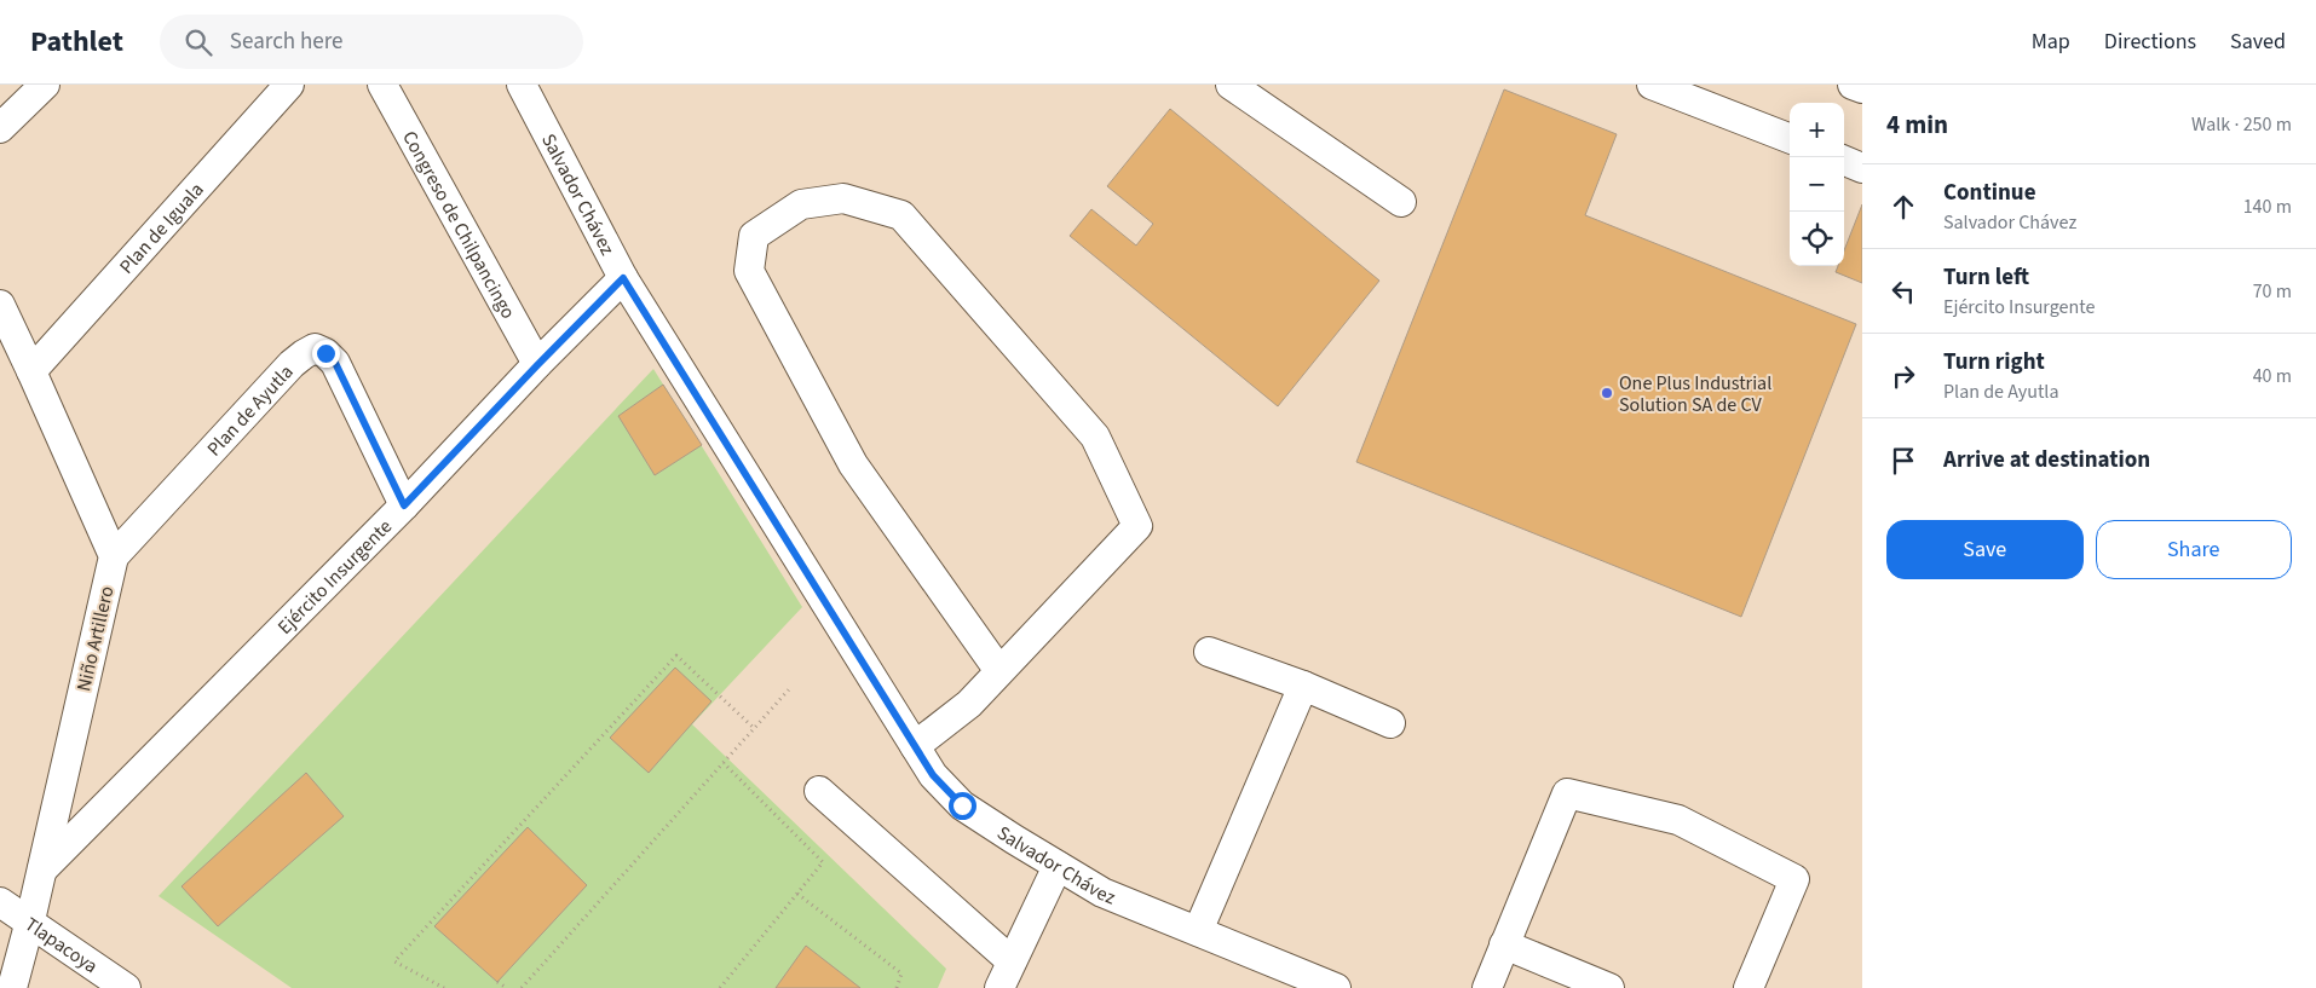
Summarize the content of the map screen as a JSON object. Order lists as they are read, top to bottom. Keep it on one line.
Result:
{"streets":{"street":["Salvador Chávez","Congreso de Chilpancingo","Plan de Iguala","Plan de Ayutla","Ejército Insurgente","Niño Artillero","Tlapacoya"]},"crossings":[["Salvador Chávez","Ejército Insurgente"],["Congreso de Chilpancingo","Ejército Insurgente"],["Plan de Ayutla","Ejército Insurgente"],["Plan de Ayutla","Niño Artillero"],["Ejército Insurgente","Niño Artillero"],["Niño Artillero","Tlapacoya"]],"places":["One Plus Industrial Solution SA de CV"],"page":{"header":"Pathlet","search":"Search here","nav":["Map","Directions","Saved"],"heading":["4 min","Walk · 250 m"],"map_buttons":["+","−"],"list":[["Continue","Salvador Chávez","140 m"],["Turn left","Ejército Insurgente","70 m"],["Turn right","Plan de Ayutla","40 m"],"Arrive at destination"],"buttons":["Save","Share"]}}
